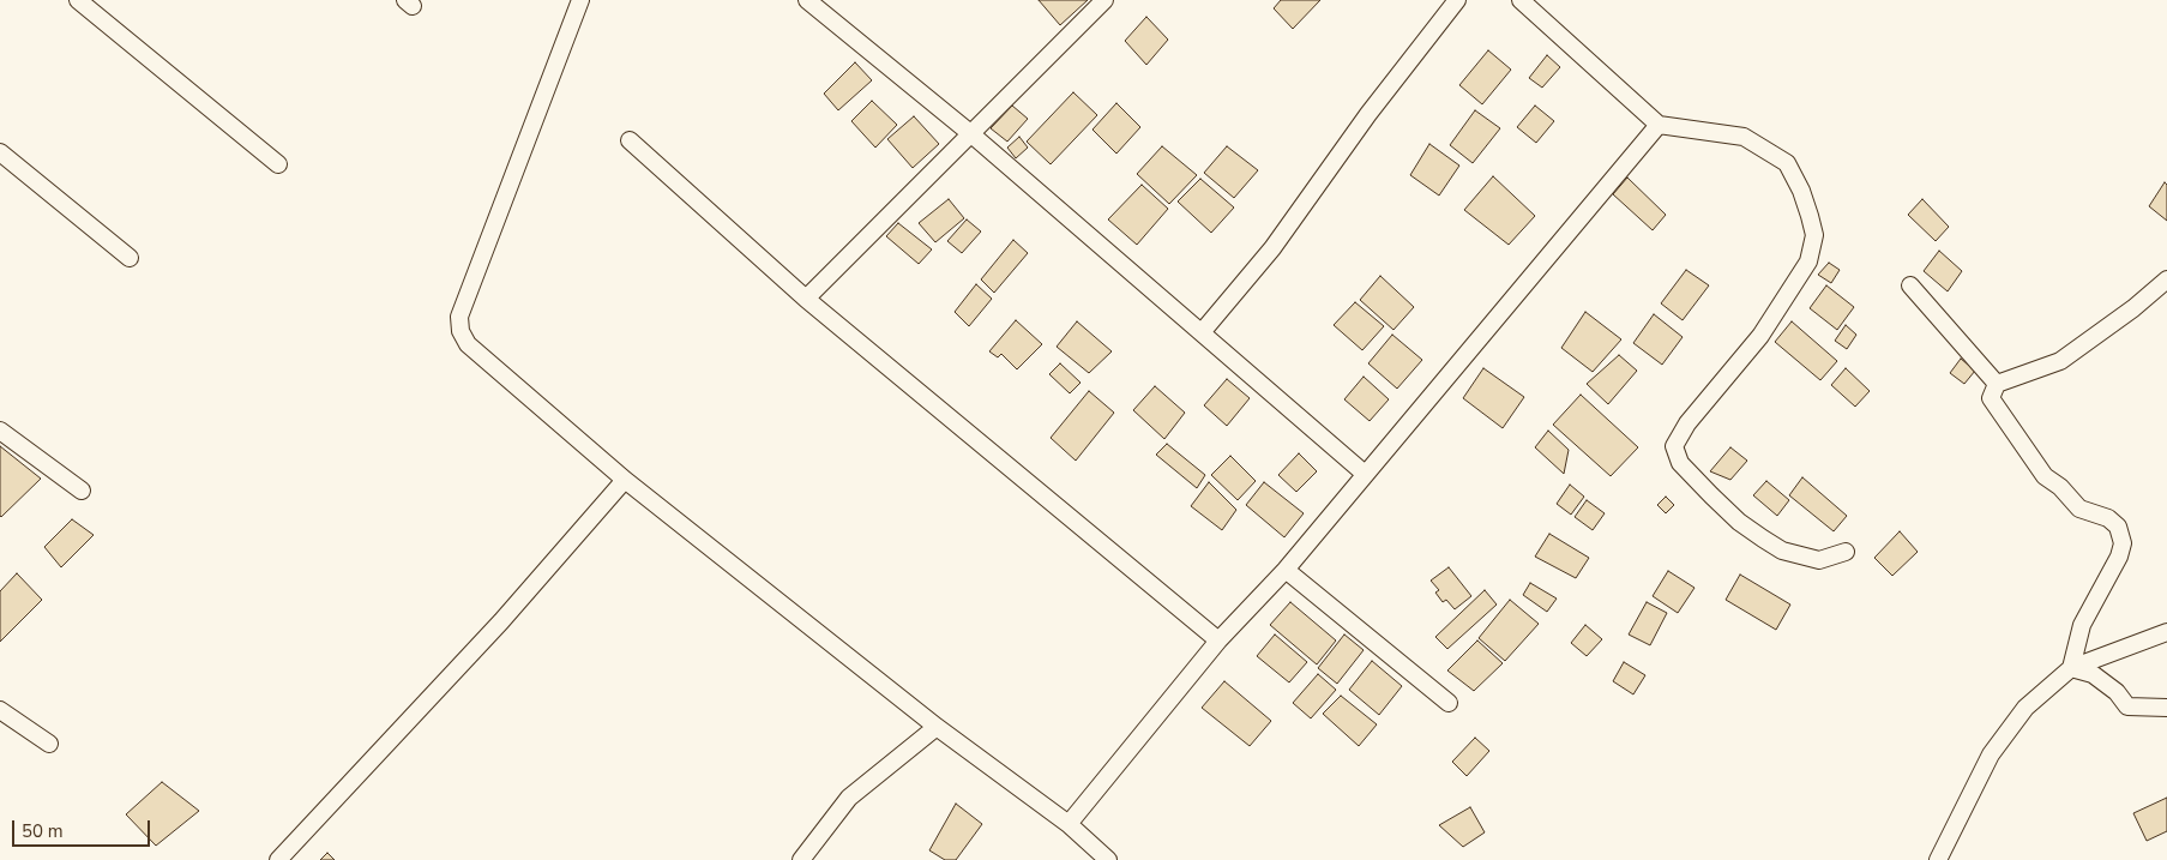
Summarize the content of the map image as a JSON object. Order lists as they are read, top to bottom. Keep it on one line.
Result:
{"scale_bar":"50 m"}
